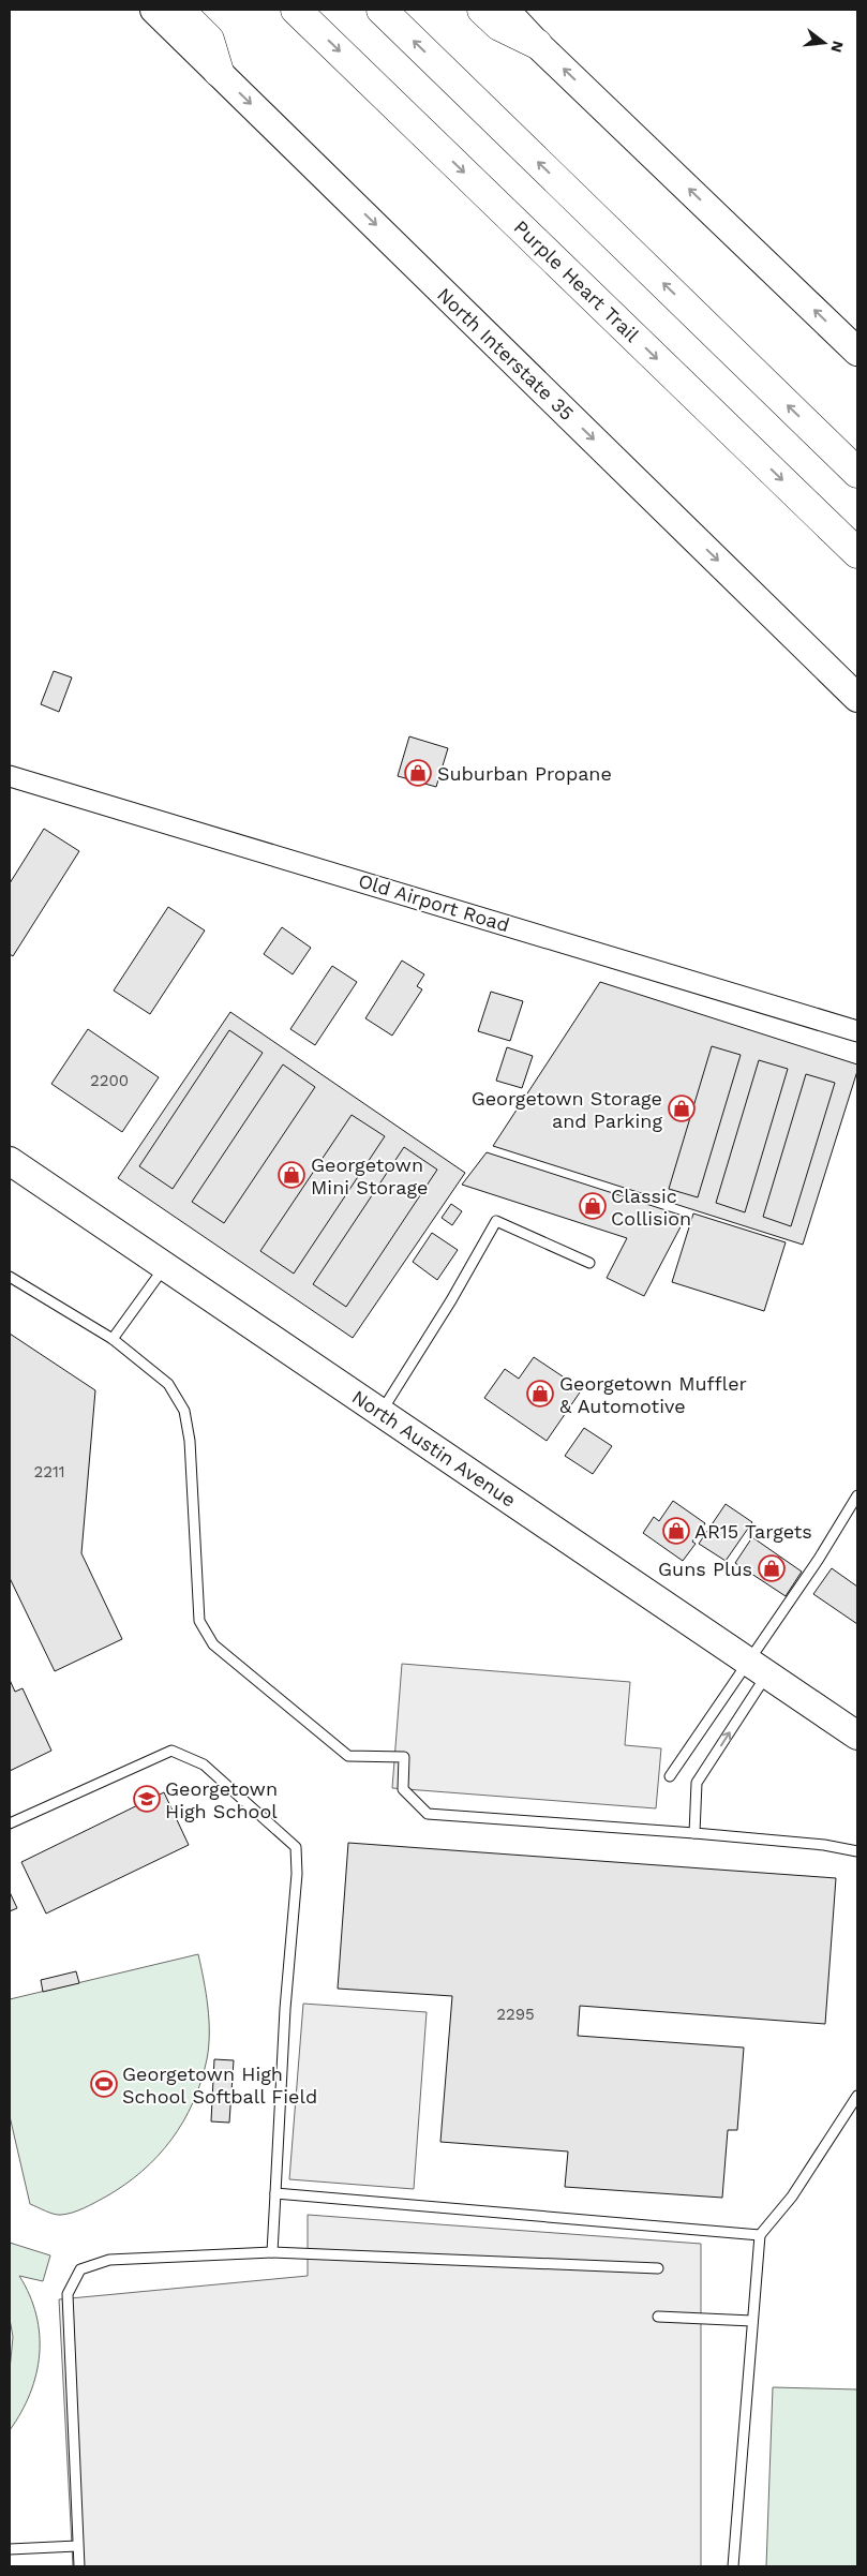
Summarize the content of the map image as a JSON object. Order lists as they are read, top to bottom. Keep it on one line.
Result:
{"streets":{"highway":["Purple Heart Trail"],"main road":["North Interstate 35","North Austin Avenue"],"street":["Old Airport Road"]},"places":{"shop":["Suburban Propane","Georgetown Storage and Parking","Georgetown Mini Storage","Classic Collision","Georgetown Muffler & Automotive","AR15 Targets","Guns Plus"],"school or university":["Georgetown High School"],"sports":["Georgetown High School Softball Field"]},"house_numbers":["2200","2211","2295"],"north":"right"}
